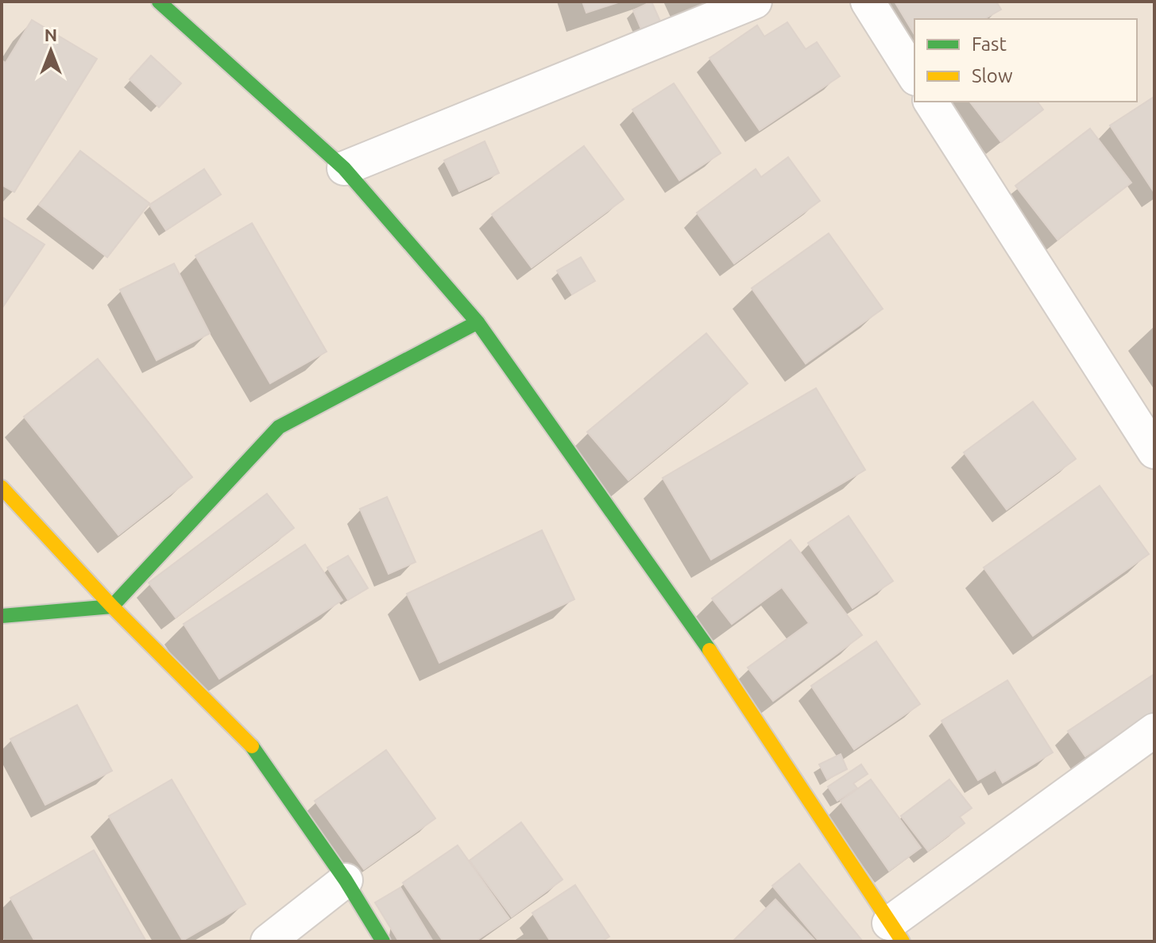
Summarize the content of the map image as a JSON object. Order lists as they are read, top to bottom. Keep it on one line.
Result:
{"legend":["Fast","Slow"],"north":"top"}
